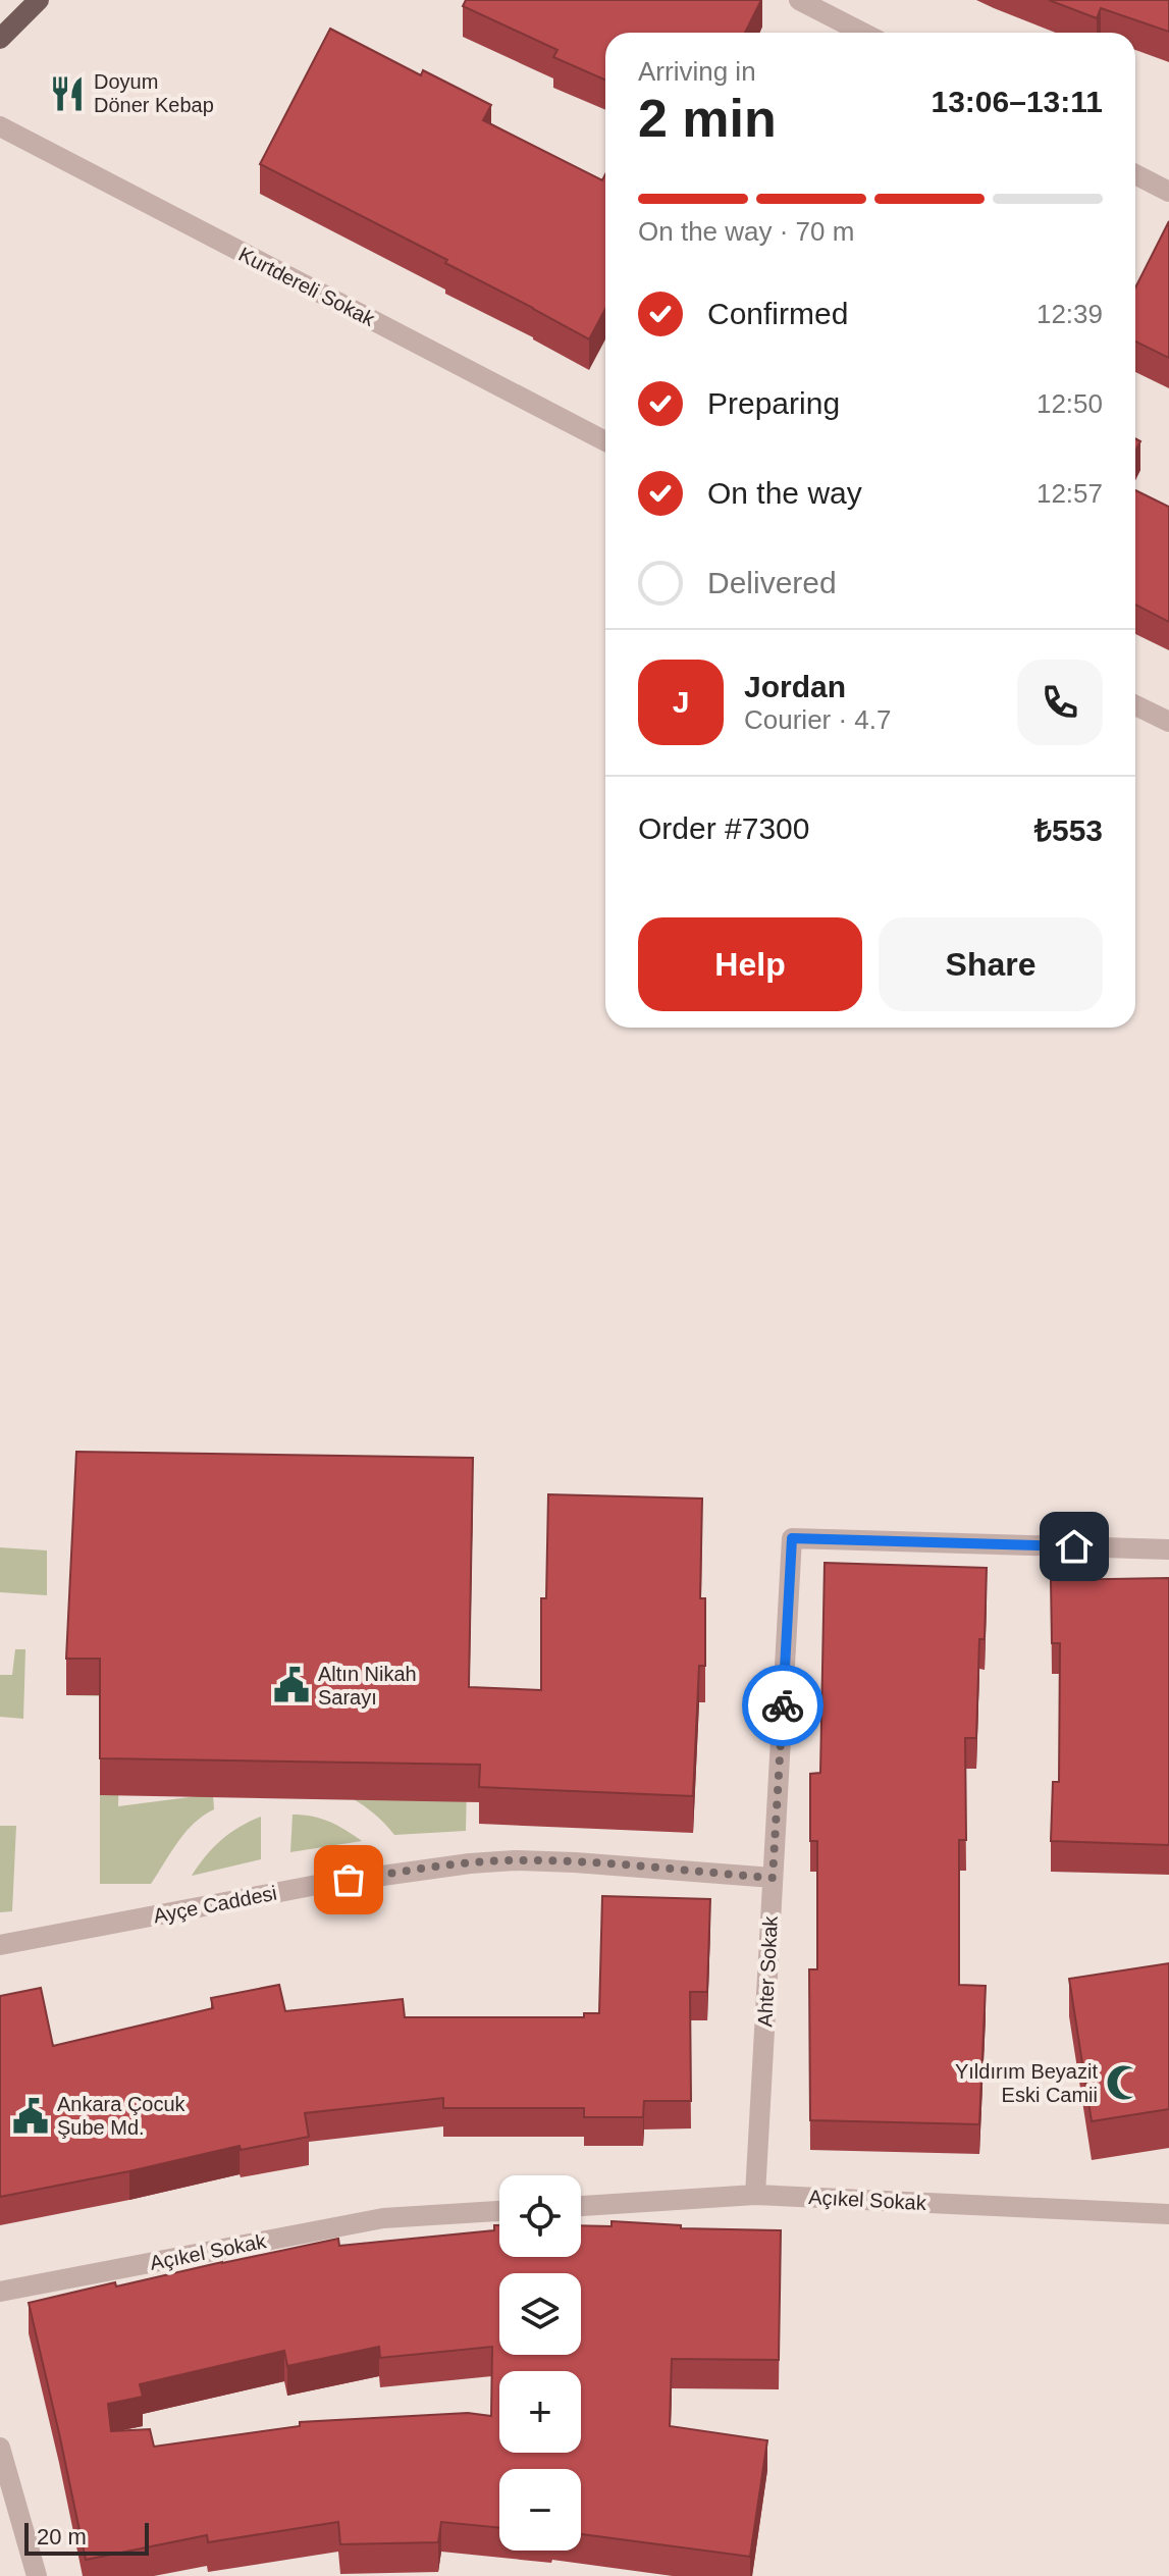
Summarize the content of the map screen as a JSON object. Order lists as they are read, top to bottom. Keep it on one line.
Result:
{"streets":{"street":["Kurtdereli Sokak","Ayçe Caddesi","Ahter Sokak","Açıkel Sokak"]},"crossings":[["Ayçe Caddesi","Ahter Sokak"],["Ahter Sokak","Açıkel Sokak"]],"places":{"restaurant":["Doyum Döner Kebap"],"public building":["Altın Nikah Sarayı","Ankara Çocuk Şube Md."],"mosque":["Yıldırım Beyazit Eski Camii"]},"scale_bar":"20 m","page":{"heading":["2 min","Arriving in","13:06–13:11"],"panel":["Jordan","Courier · 4.7","Order #7300","₺553"],"bar":"On the way · 70 m","list":[["Confirmed","12:39"],["Preparing","12:50"],["On the way","12:57"],"Delivered"],"round":"J","buttons":["Help","Share"],"map_buttons":["+","−"],"scale":"20 m"}}
